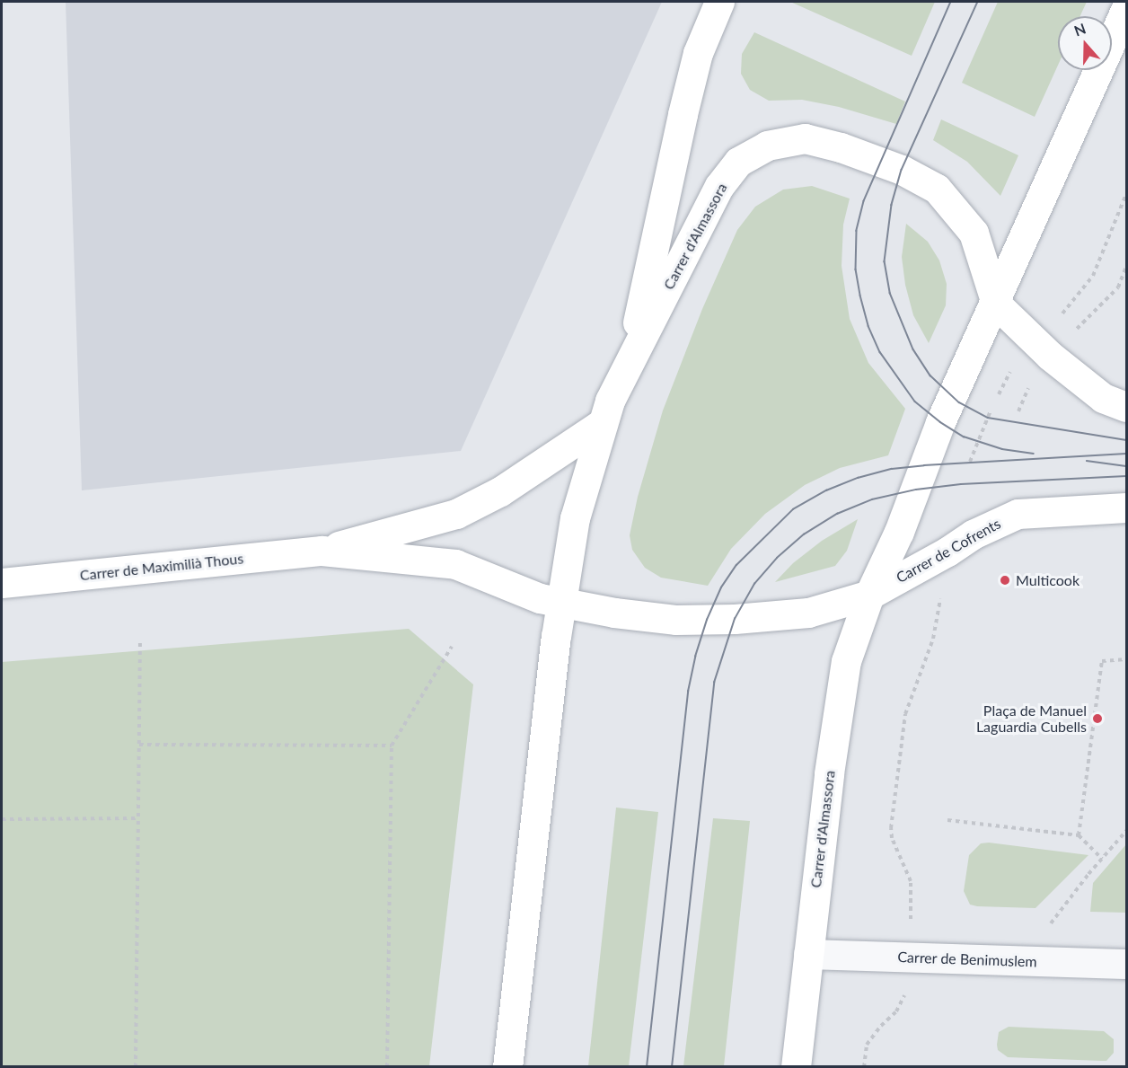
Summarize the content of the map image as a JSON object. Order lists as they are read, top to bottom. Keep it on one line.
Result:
{"streets":{"main road":["Carrer d'Almassora","Carrer de Cofrents","Carrer de Maximilià Thous"],"street":["Carrer de Benimuslem"]},"crossings":[["Carrer d'Almassora","Carrer de Cofrents"],["Carrer d'Almassora","Carrer de Maximilià Thous"],["Carrer d'Almassora","Carrer de Benimuslem"]],"places":["Multicook","Plaça de Manuel Laguardia Cubells"],"north":"top"}
